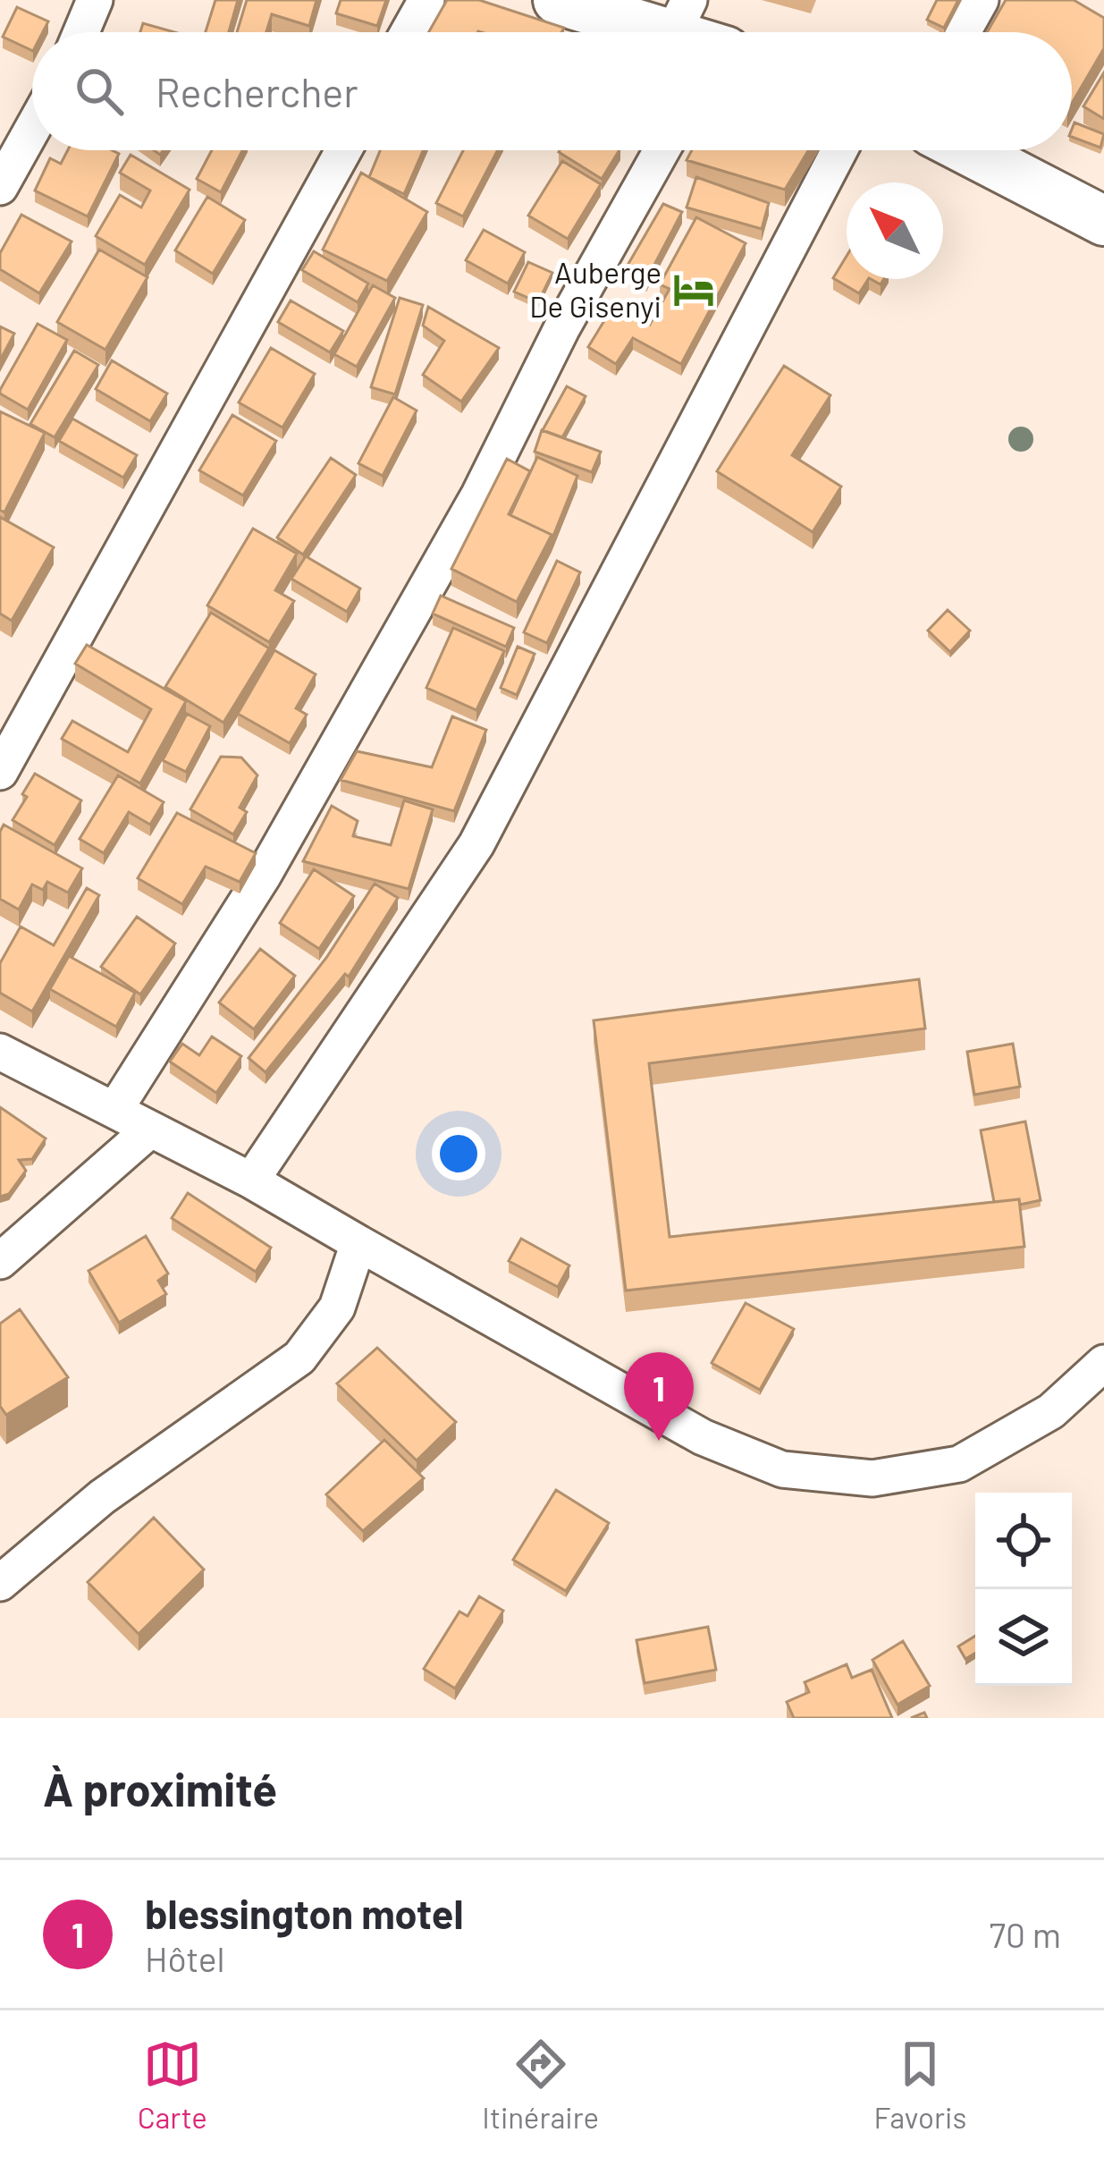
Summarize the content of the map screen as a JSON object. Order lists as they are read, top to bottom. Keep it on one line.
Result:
{"places":{"hotel":["Auberge De Gisenyi"]},"north":"top left","page":{"search":"Rechercher","pins":"1","heading":"À proximité","list":[{"mark":"1","name":"blessington motel","note":"Hôtel","value":"70 m"}],"nav":["Carte","Itinéraire","Favoris"]}}
